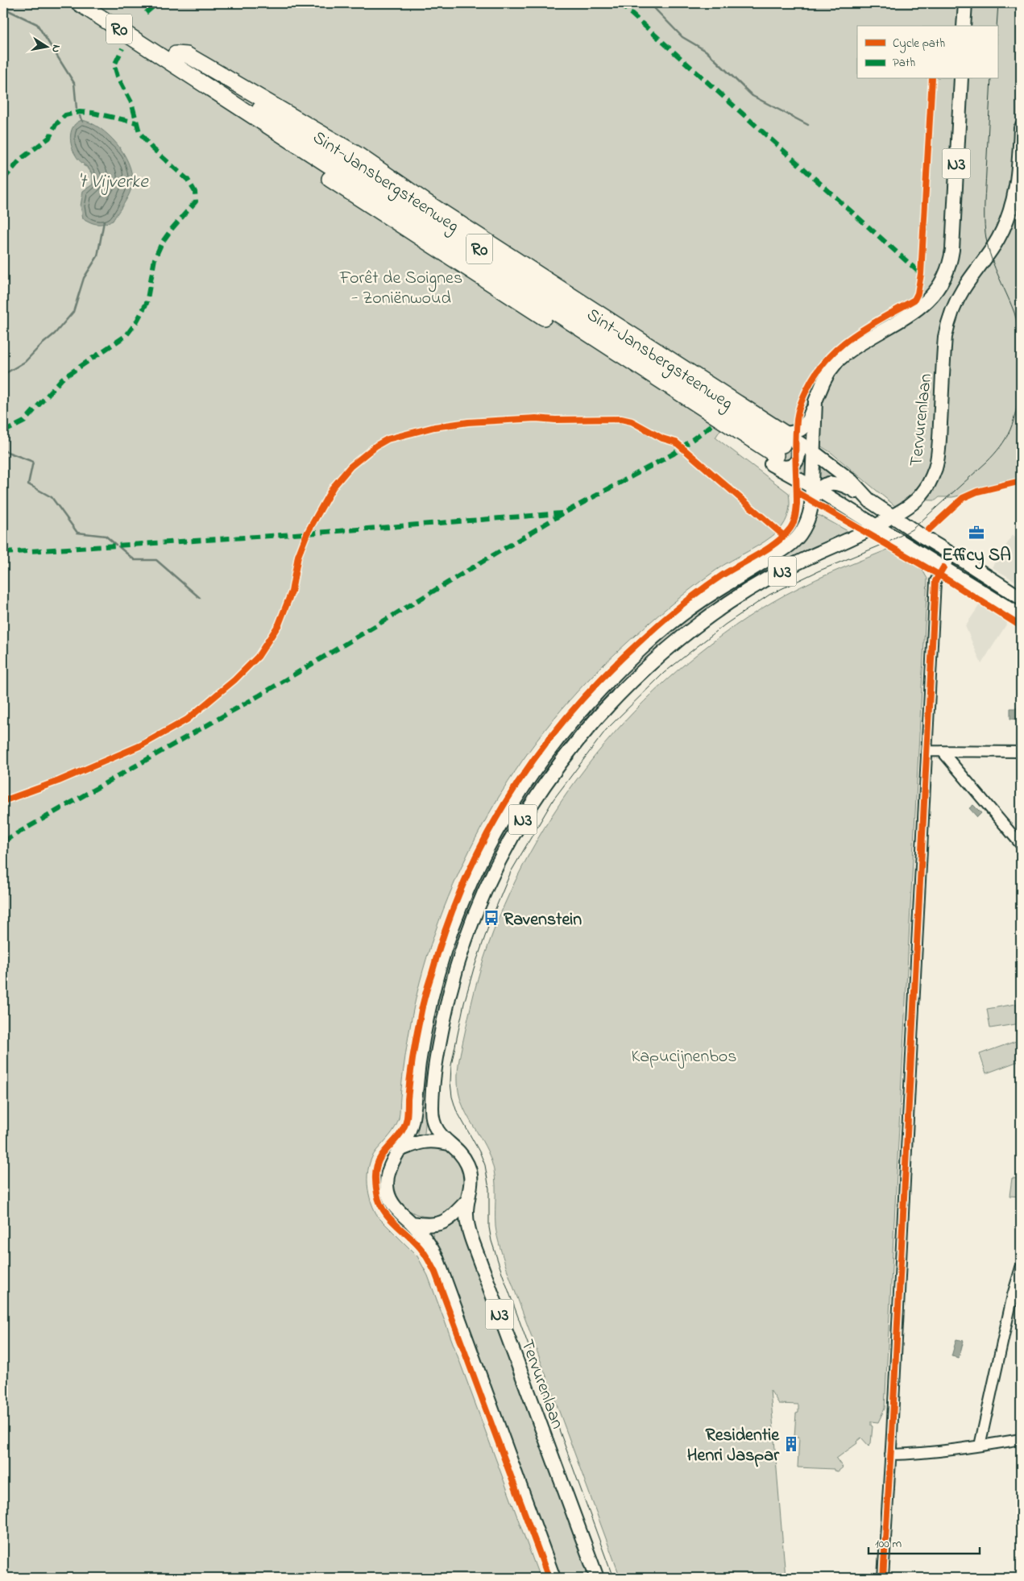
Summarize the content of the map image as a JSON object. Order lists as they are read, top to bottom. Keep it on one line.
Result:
{"streets":{"highway":["R0","Sint-Jansbergsteenweg"],"main road":["N3","Tervurenlaan"]},"crossings":[["N3","Tervurenlaan"]],"water":["'t Vijverke"],"parks":["Forêt de Soignes - Zoniënwoud","Kapucijnenbos"],"places":{"office":["Efficy SA"],"bus stop":["Ravenstein"],"building":["Residentie Henri Jaspar"]},"legend":["Cycle path","Path"],"scale_bar":"100 m","north":"right"}
